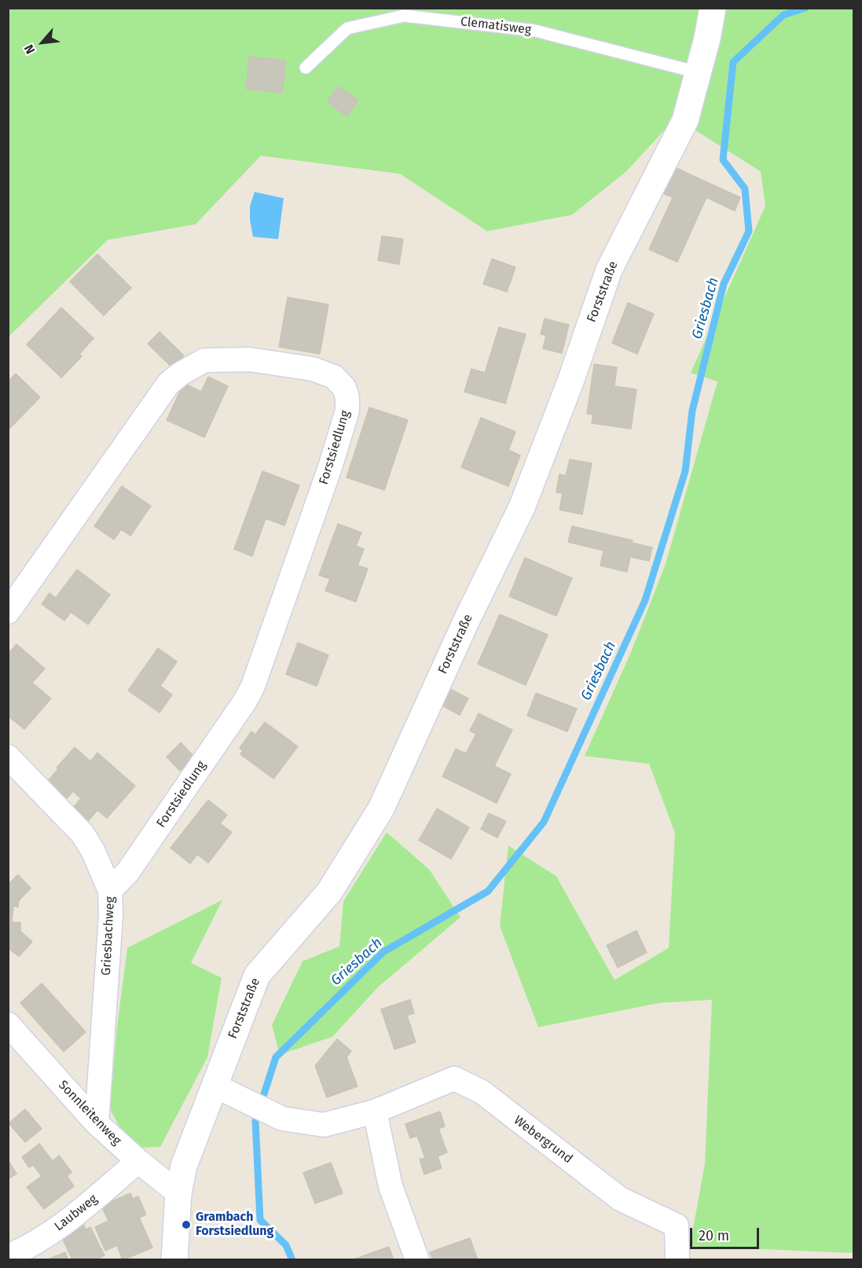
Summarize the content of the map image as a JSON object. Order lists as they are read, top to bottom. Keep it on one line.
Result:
{"streets":{"street":["Forststraße","Forstsiedlung","Griesbachweg","Sonnleitenweg","Webergrund","Laubweg"],"lane":["Clematisweg"]},"crossings":[["Clematisweg","Forststraße"],["Forststraße","Sonnleitenweg"],["Forststraße","Webergrund"],["Forstsiedlung","Griesbachweg"],["Griesbachweg","Sonnleitenweg"],["Sonnleitenweg","Laubweg"]],"water":["Griesbach"],"places":["Grambach Forstsiedlung"],"scale_bar":"20 m","north":"bottom left"}
